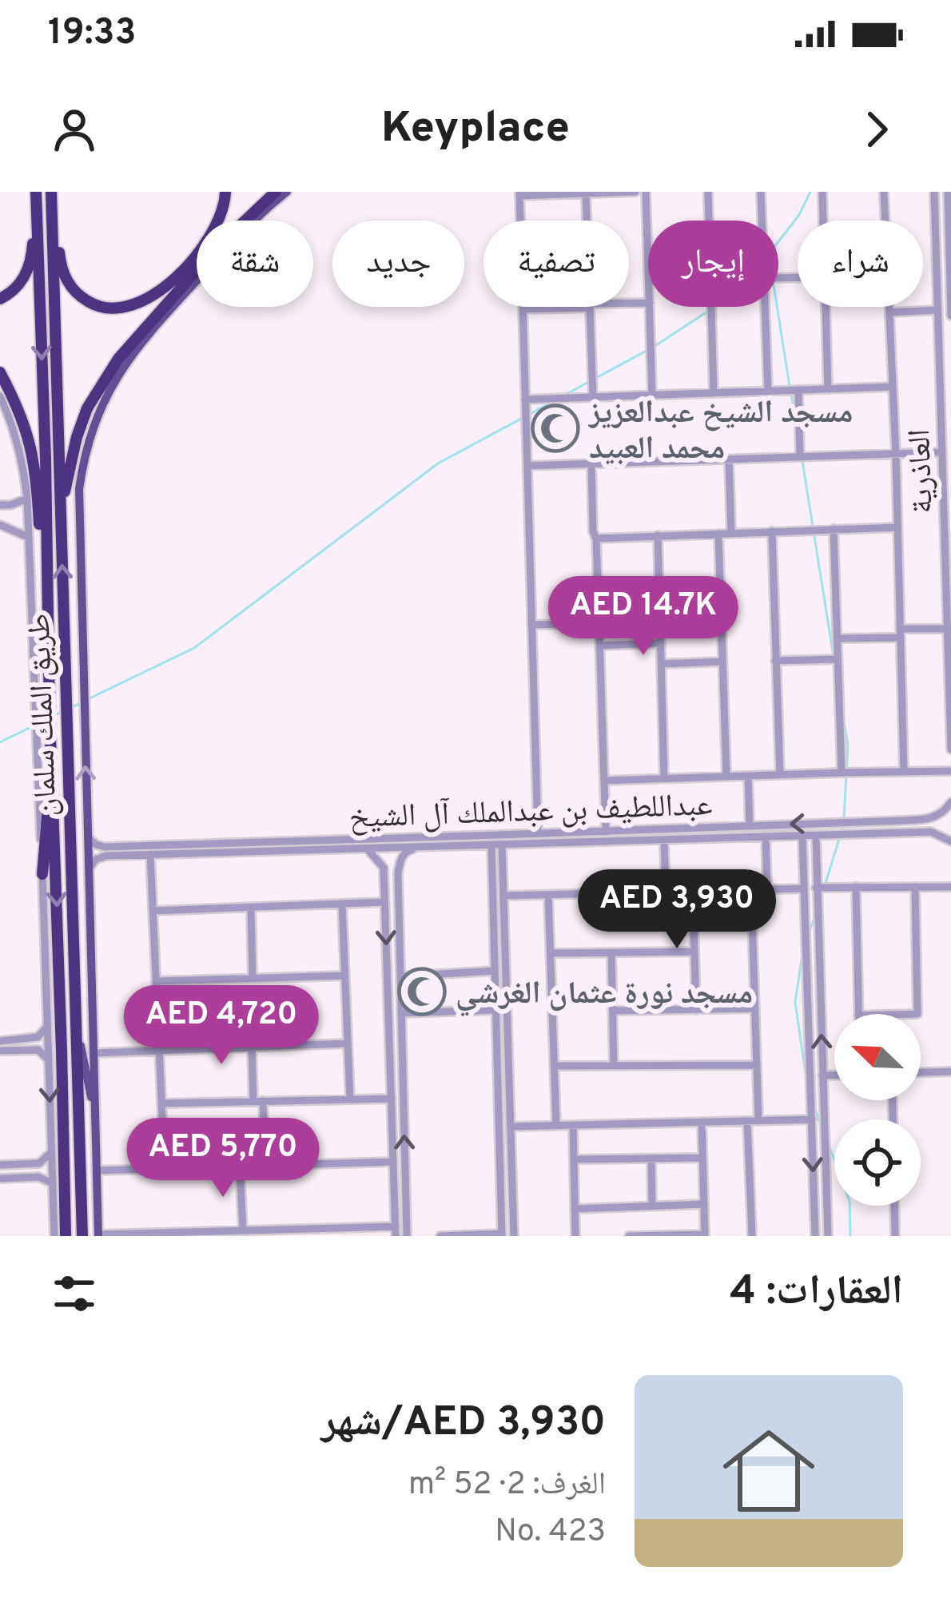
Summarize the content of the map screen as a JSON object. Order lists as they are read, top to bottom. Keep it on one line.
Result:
{"streets":{"highway":["طريق الملك سلمان"],"street":["العاذرية","عبداللطيف بن عبدالملك آل الشيخ"]},"places":{"mosque":["مسجد الشيخ عبدالعزيز محمد العبيد","مسجد نورة عثمان الغرشي"]},"north":"top left","page":{"status":"19:33","header":"Keyplace","chip":["شراء","إيجار","تصفية","جديد","شقة"],"price":["AED 14.7K","AED 3,930","AED 4,720","AED 5,770"],"heading":"العقارات: 4","list":[{"name":"AED 3,930/شهر","note":"الغرف: 2 · 52 m² · No. 423"}]}}
